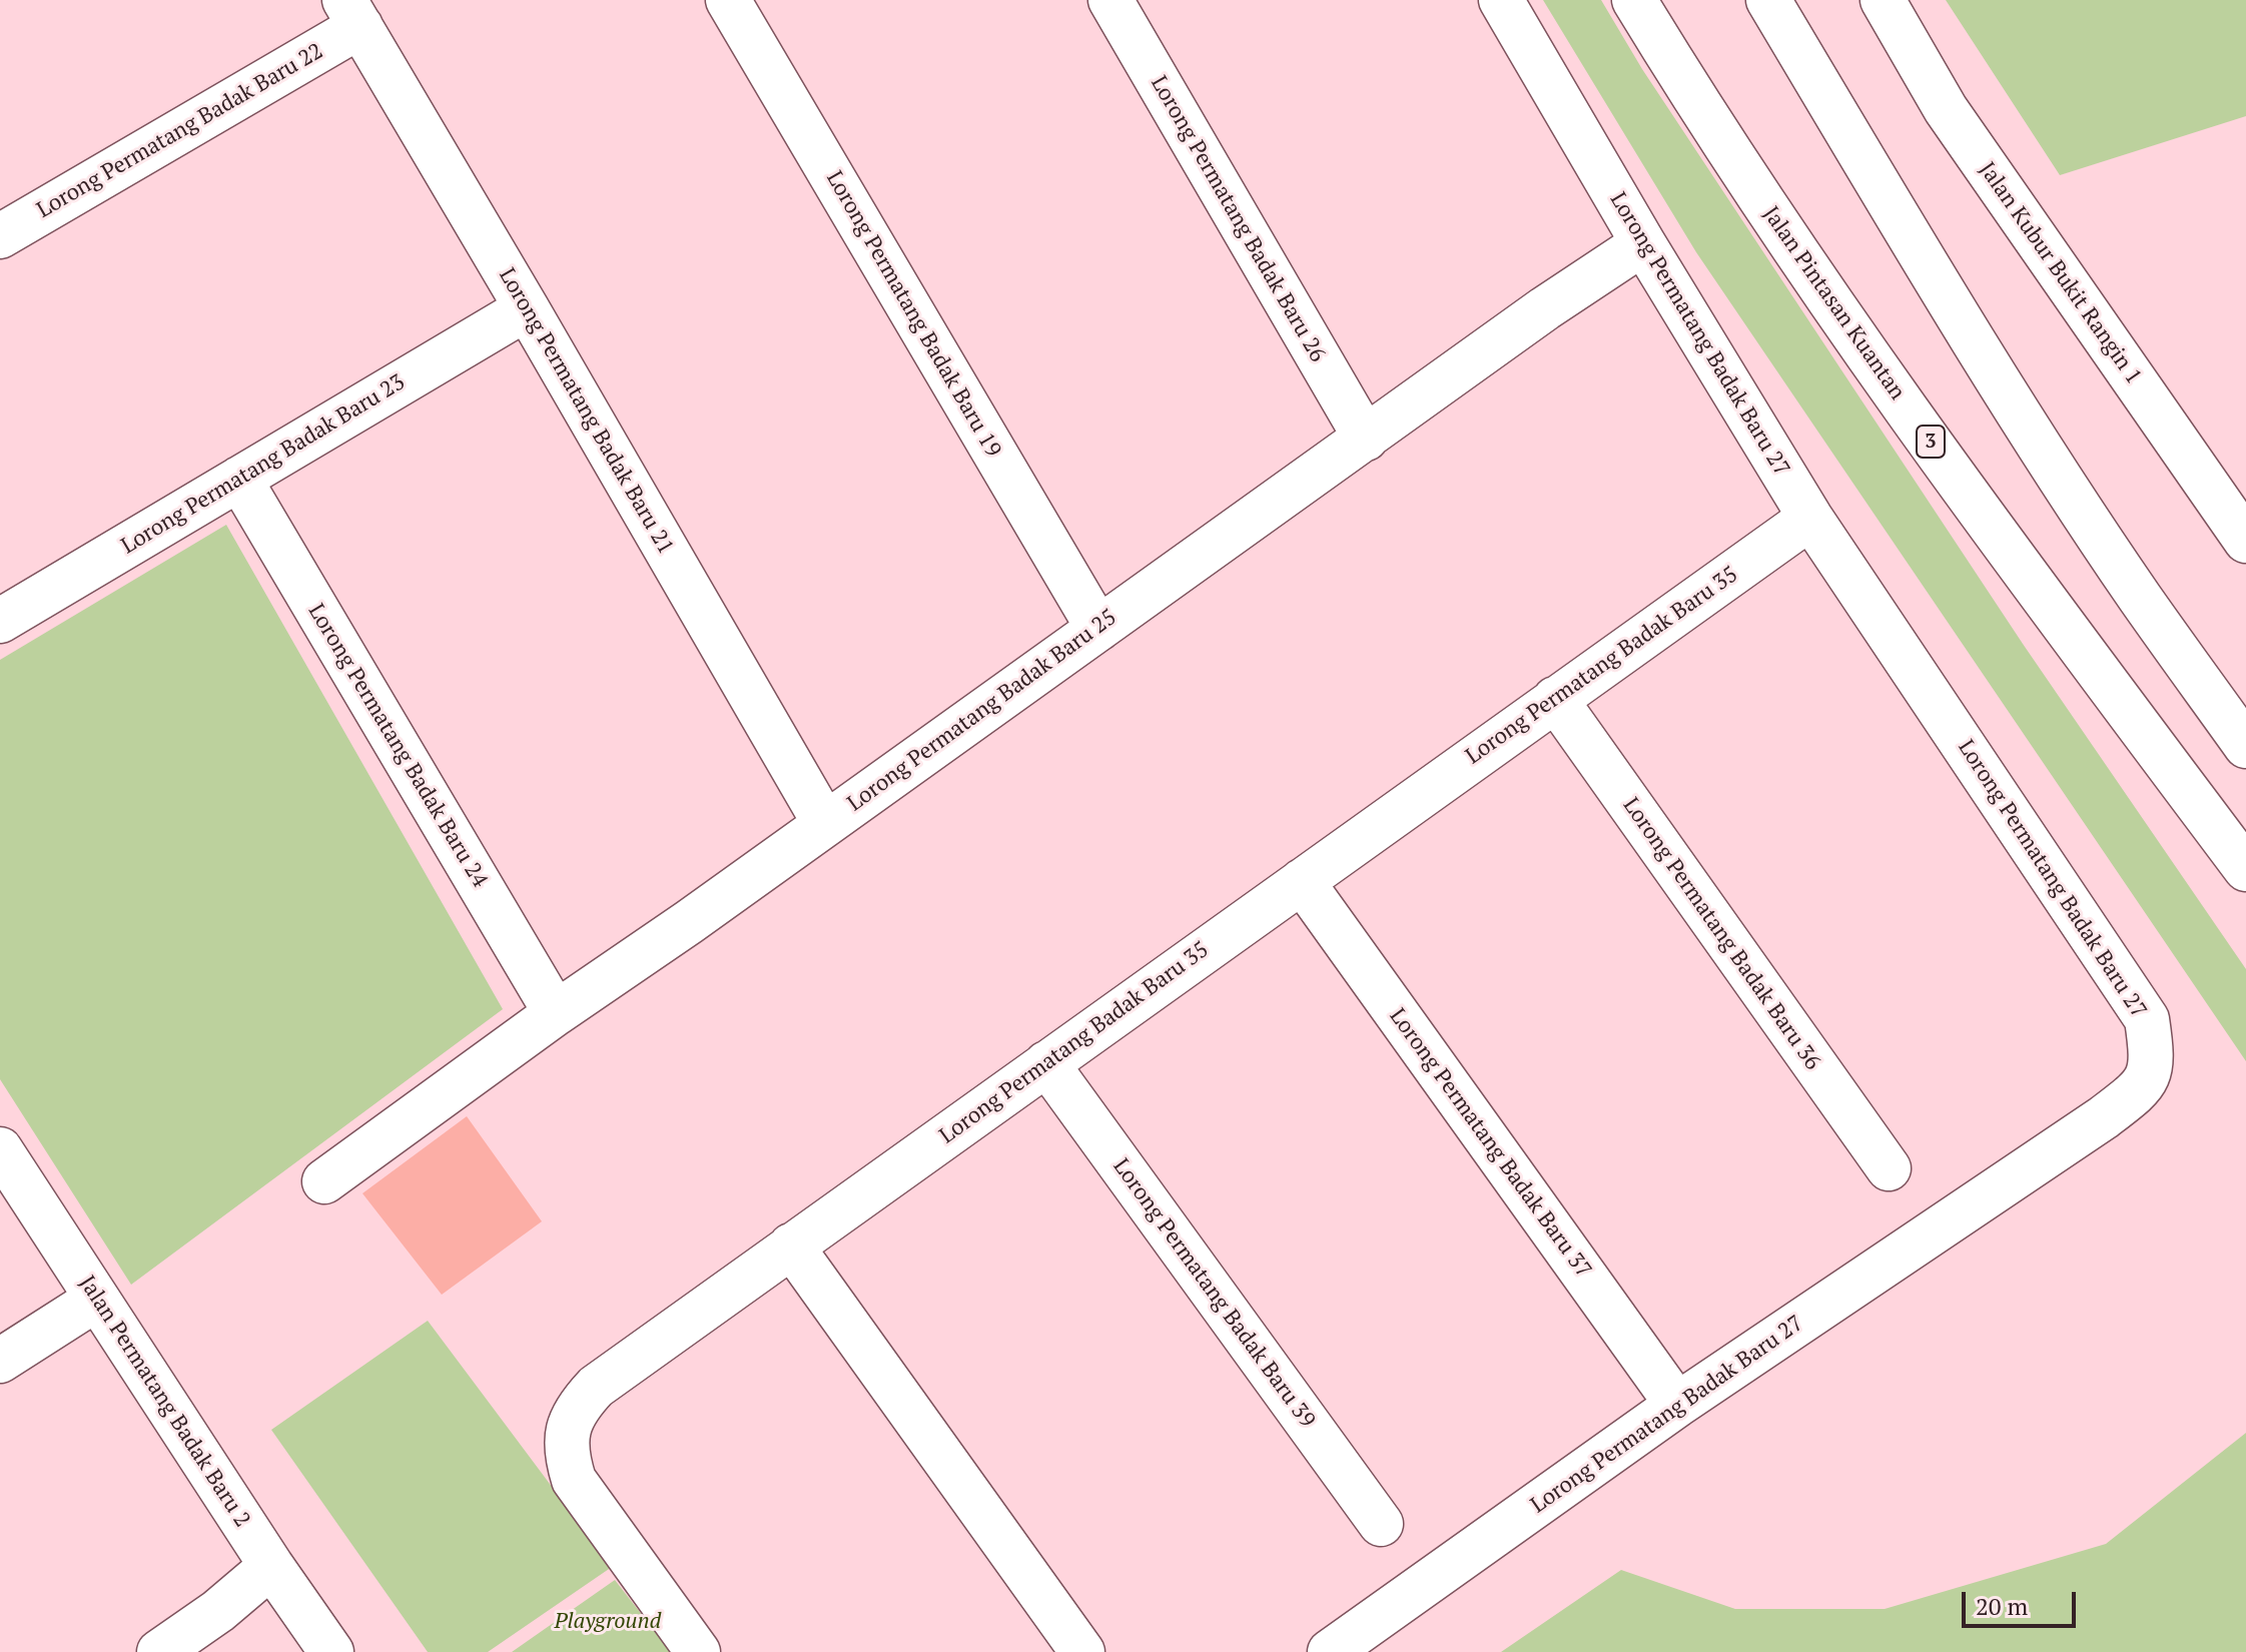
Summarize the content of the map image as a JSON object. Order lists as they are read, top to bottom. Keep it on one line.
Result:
{"streets":{"main road":["Lorong Permatang Badak Baru 22","Lorong Permatang Badak Baru 26","Jalan Kubur Bukit Rangin 1","Jalan Pintasan Kuantan","Lorong Permatang Badak Baru 19","Lorong Permatang Badak Baru 27","Lorong Permatang Badak Baru 21","3","Lorong Permatang Badak Baru 23","Lorong Permatang Badak Baru 35","Lorong Permatang Badak Baru 25","Lorong Permatang Badak Baru 24","Lorong Permatang Badak Baru 36","Lorong Permatang Badak Baru 37","Lorong Permatang Badak Baru 39","Jalan Permatang Badak Baru 2"]},"crossings":[["Lorong Permatang Badak Baru 22","Lorong Permatang Badak Baru 21"],["Lorong Permatang Badak Baru 26","Lorong Permatang Badak Baru 25"],["Lorong Permatang Badak Baru 19","Lorong Permatang Badak Baru 25"],["Lorong Permatang Badak Baru 27","Lorong Permatang Badak Baru 35"],["Lorong Permatang Badak Baru 27","Lorong Permatang Badak Baru 25"],["Lorong Permatang Badak Baru 27","Lorong Permatang Badak Baru 37"],["Lorong Permatang Badak Baru 21","Lorong Permatang Badak Baru 23"],["Lorong Permatang Badak Baru 21","Lorong Permatang Badak Baru 25"],["Lorong Permatang Badak Baru 23","Lorong Permatang Badak Baru 24"],["Lorong Permatang Badak Baru 35","Lorong Permatang Badak Baru 36"],["Lorong Permatang Badak Baru 35","Lorong Permatang Badak Baru 37"],["Lorong Permatang Badak Baru 35","Lorong Permatang Badak Baru 39"],["Lorong Permatang Badak Baru 25","Lorong Permatang Badak Baru 24"]],"parks":["Playground"],"scale_bar":"20 m"}
